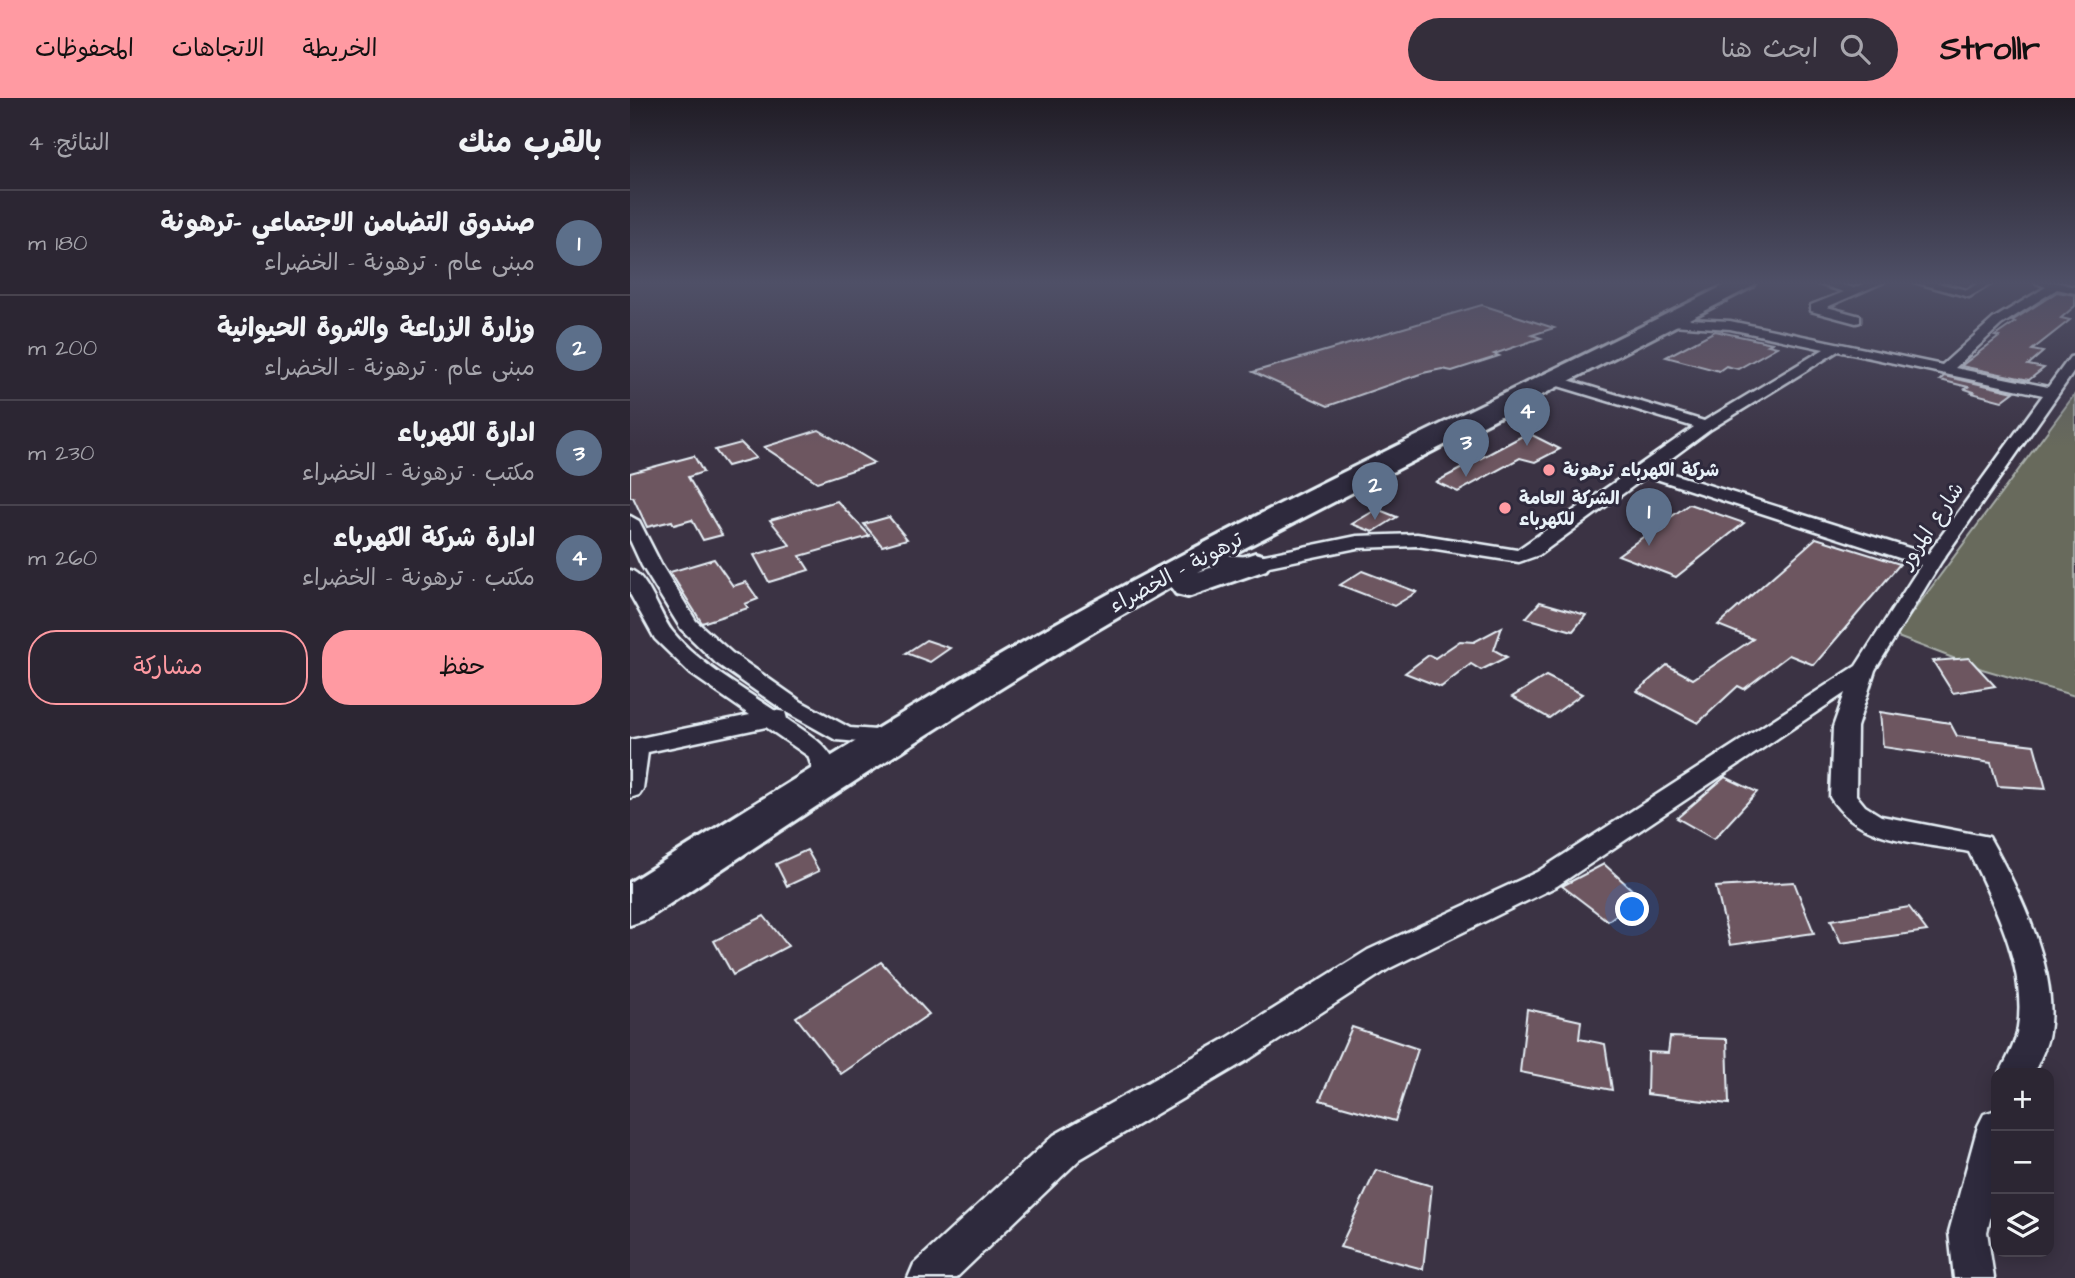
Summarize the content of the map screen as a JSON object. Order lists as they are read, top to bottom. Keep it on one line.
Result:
{"streets":{"highway":["ترهونة - الخضراء"],"street":["شارع المرور"]},"places":["شركة الكهرباء ترهونة","الشركة العامة للكهرباء"],"page":{"header":"Strollr","search":"ابحث هنا","nav":["الخريطة","الاتجاهات","المحفوظات"],"heading":["بالقرب منك","النتائج: 4"],"list":[{"mark":"1","name":"صندوق التضامن الاجتماعي -ترهونة","note":"مبنى عام · ترهونة - الخضراء","value":"180 m"},{"mark":"2","name":"وزارة الزراعة والثروة الحيوانية","note":"مبنى عام · ترهونة - الخضراء","value":"200 m"},{"mark":"3","name":"ادارة الكهرباء","note":"مكتب · ترهونة - الخضراء","value":"230 m"},{"mark":"4","name":"ادارة شركة الكهرباء","note":"مكتب · ترهونة - الخضراء","value":"260 m"}],"pins":["4","3","2","1"],"buttons":["حفظ","مشاركة"],"map_buttons":["+","−"]}}
